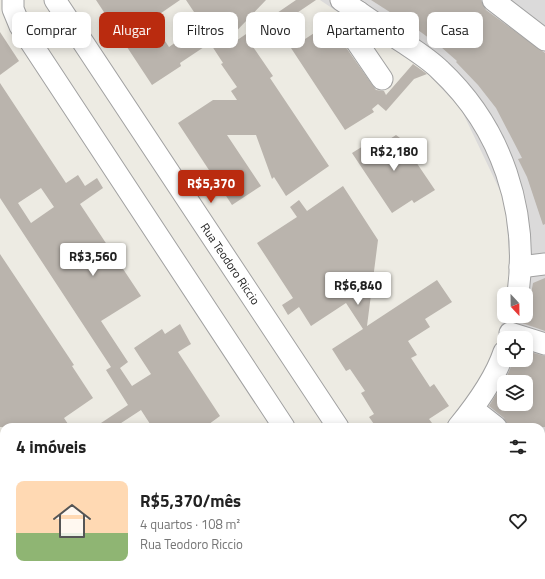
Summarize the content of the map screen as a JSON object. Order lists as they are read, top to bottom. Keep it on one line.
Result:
{"streets":{"street":["Rua Teodoro Riccio"]},"north":"bottom","page":{"chip":["Comprar","Alugar","Filtros","Novo","Apartamento","Casa"],"price":["R$2,180","R$5,370","R$3,560","R$6,840"],"heading":"4 imóveis","list":[{"name":"R$5,370/mês","note":"4 quartos · 108 m² · Rua Teodoro Riccio"}]}}
